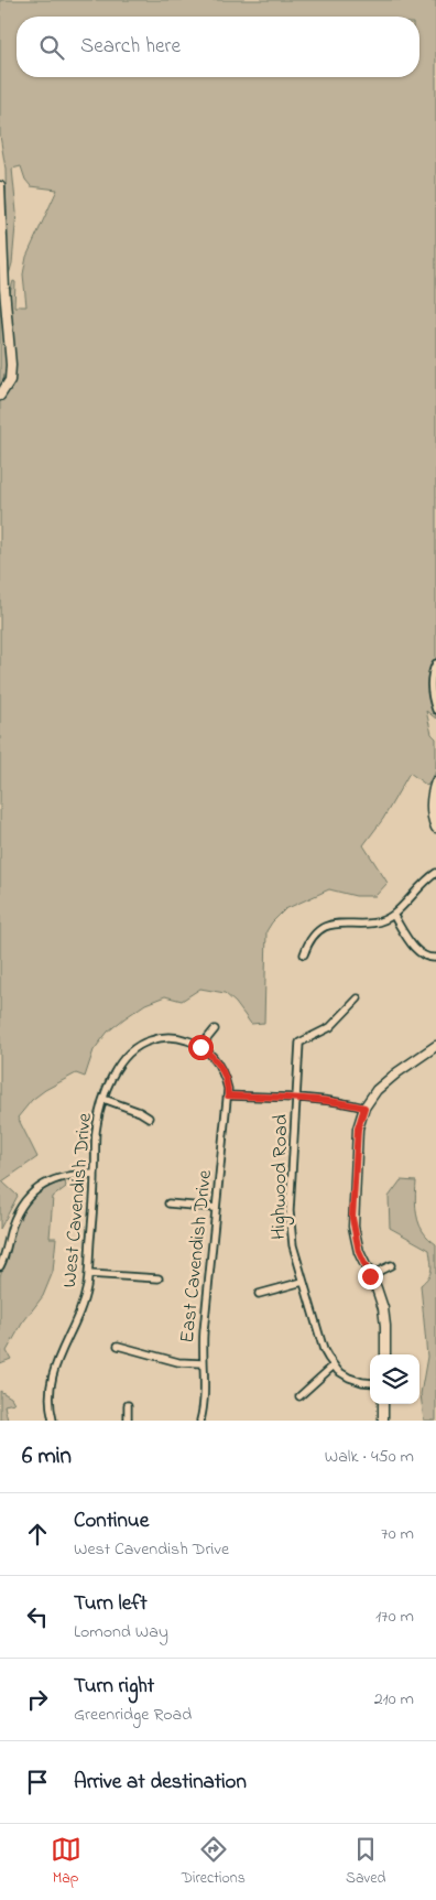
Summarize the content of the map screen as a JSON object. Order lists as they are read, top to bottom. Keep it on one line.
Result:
{"streets":{"street":["Highwood Road","West Cavendish Drive","East Cavendish Drive"]},"crossings":[["West Cavendish Drive","East Cavendish Drive"]],"page":{"search":"Search here","heading":["6 min","Walk · 450 m"],"list":[["Continue","West Cavendish Drive","70 m"],["Turn left","Lomond Way","170 m"],["Turn right","Greenridge Road","210 m"],"Arrive at destination"],"nav":["Map","Directions","Saved"]}}
